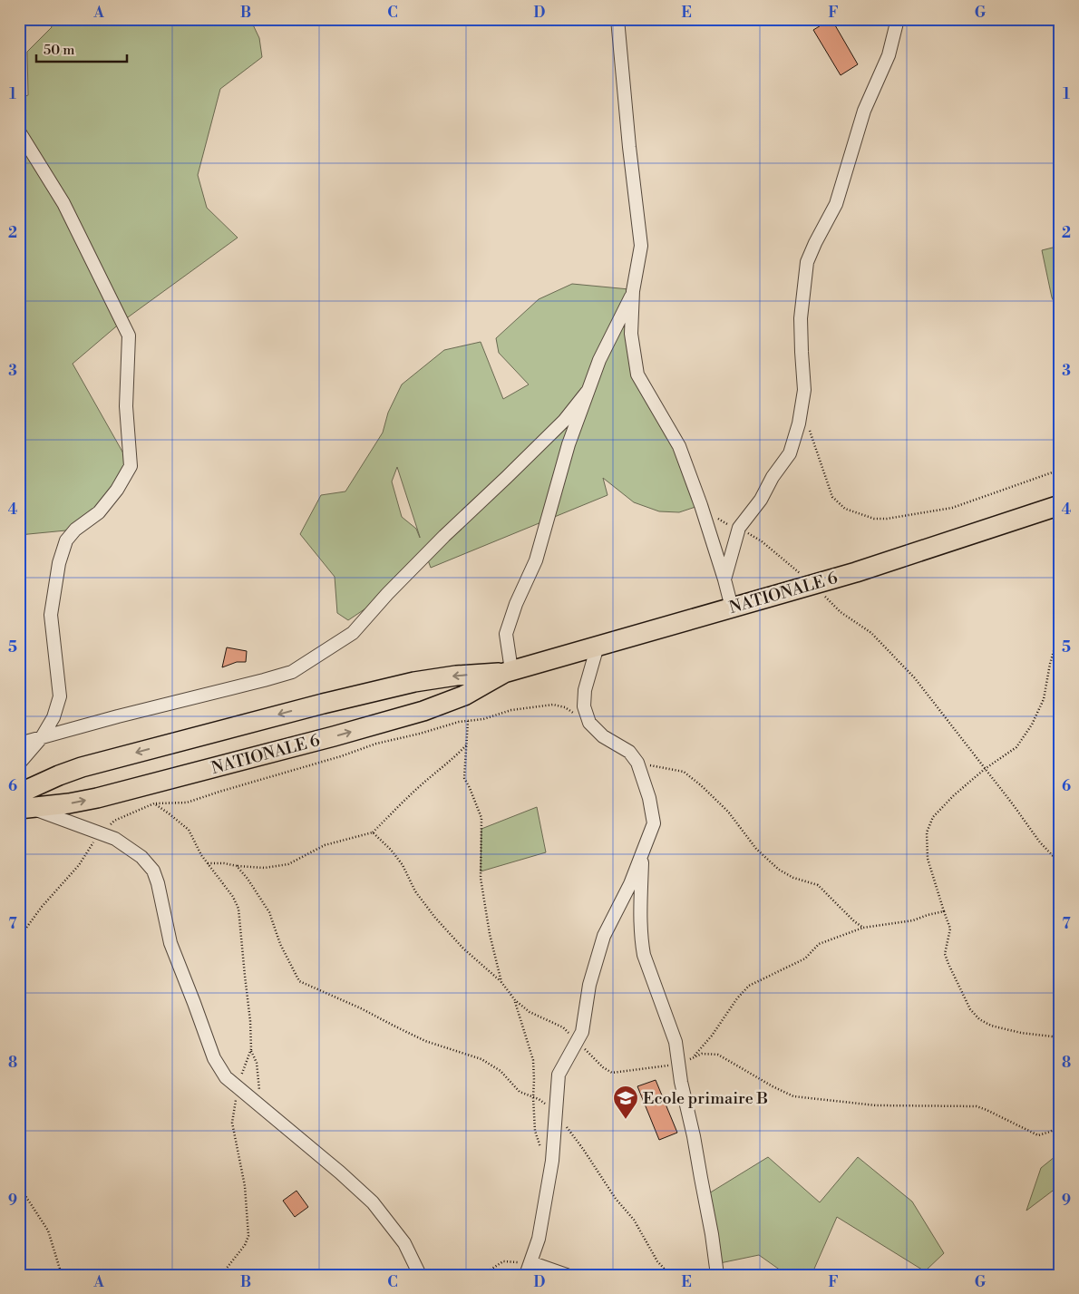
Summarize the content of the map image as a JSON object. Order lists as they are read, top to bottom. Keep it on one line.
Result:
{"streets":{"main road":["NATIONALE 6"]},"places":{"school or university":["Ecole primaire B"]},"scale_bar":"50 m","grid":{"columns":["A","B","C","D","E","F","G"],"rows":["1","2","3","4","5","6","7","8","9"]}}
